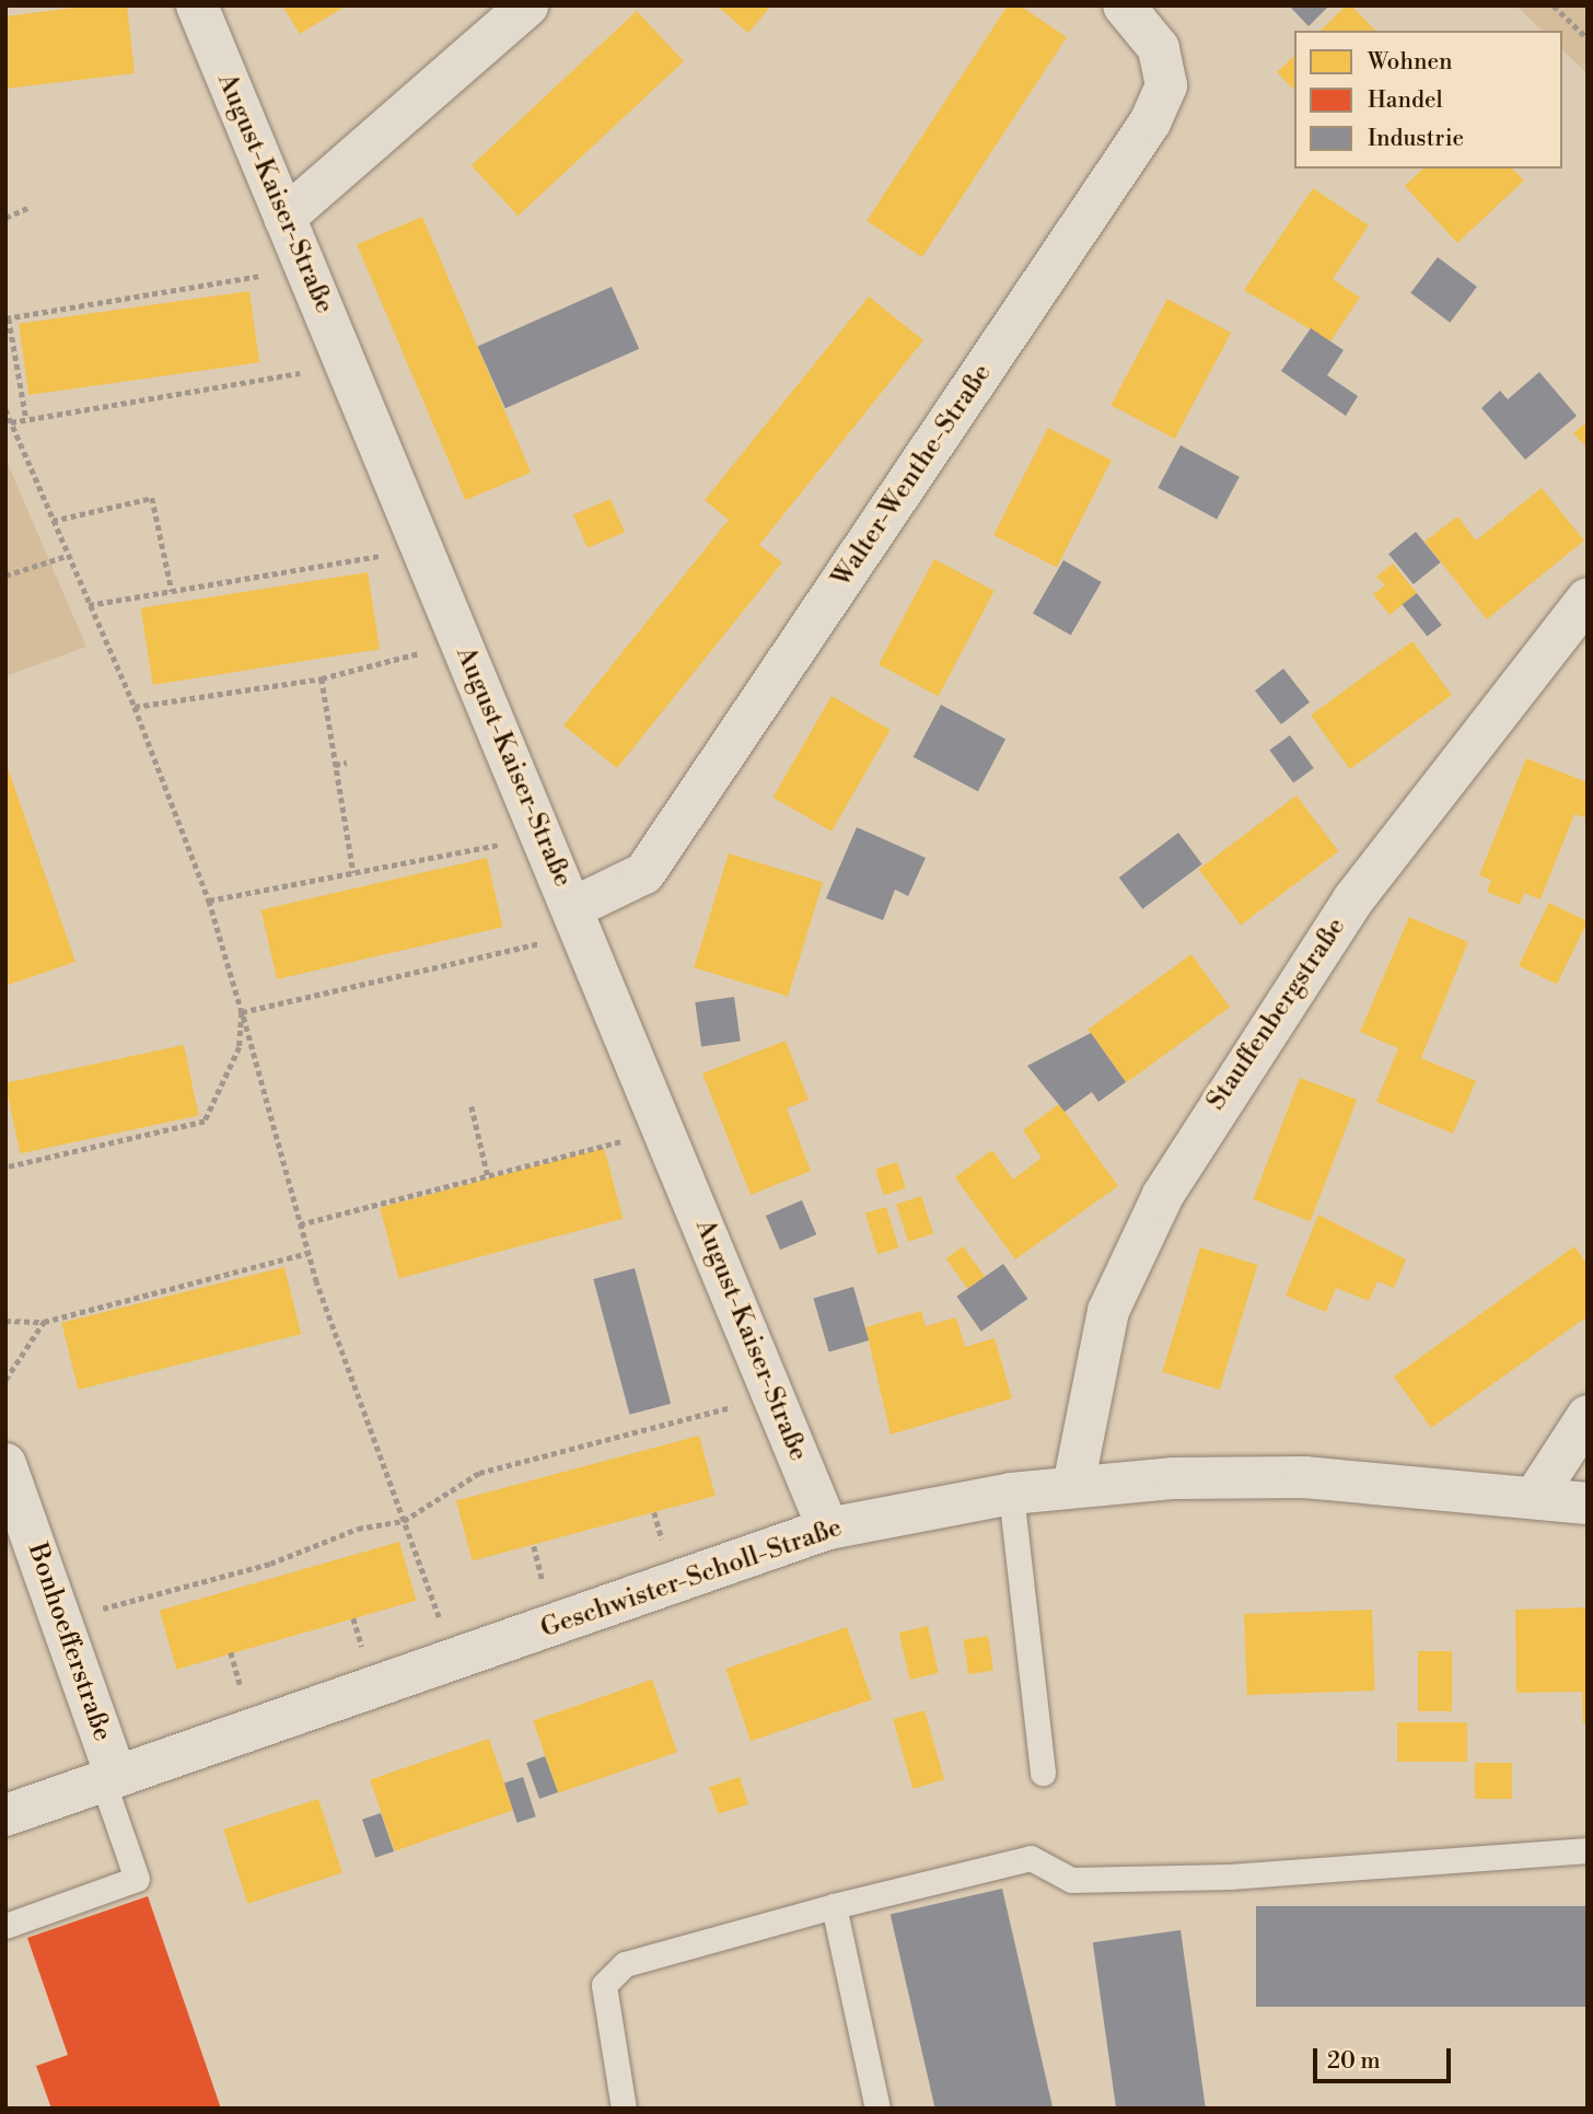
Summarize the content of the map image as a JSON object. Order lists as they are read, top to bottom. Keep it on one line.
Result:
{"streets":{"street":["August-Kaiser-Straße","Walter-Wenthe-Straße","Stauffenbergstraße","Geschwister-Scholl-Straße","Bonhoefferstraße"]},"crossings":[["August-Kaiser-Straße","Walter-Wenthe-Straße"],["August-Kaiser-Straße","Geschwister-Scholl-Straße"],["Stauffenbergstraße","Geschwister-Scholl-Straße"],["Geschwister-Scholl-Straße","Bonhoefferstraße"]],"legend":["Wohnen","Handel","Industrie"],"scale_bar":"20 m"}
